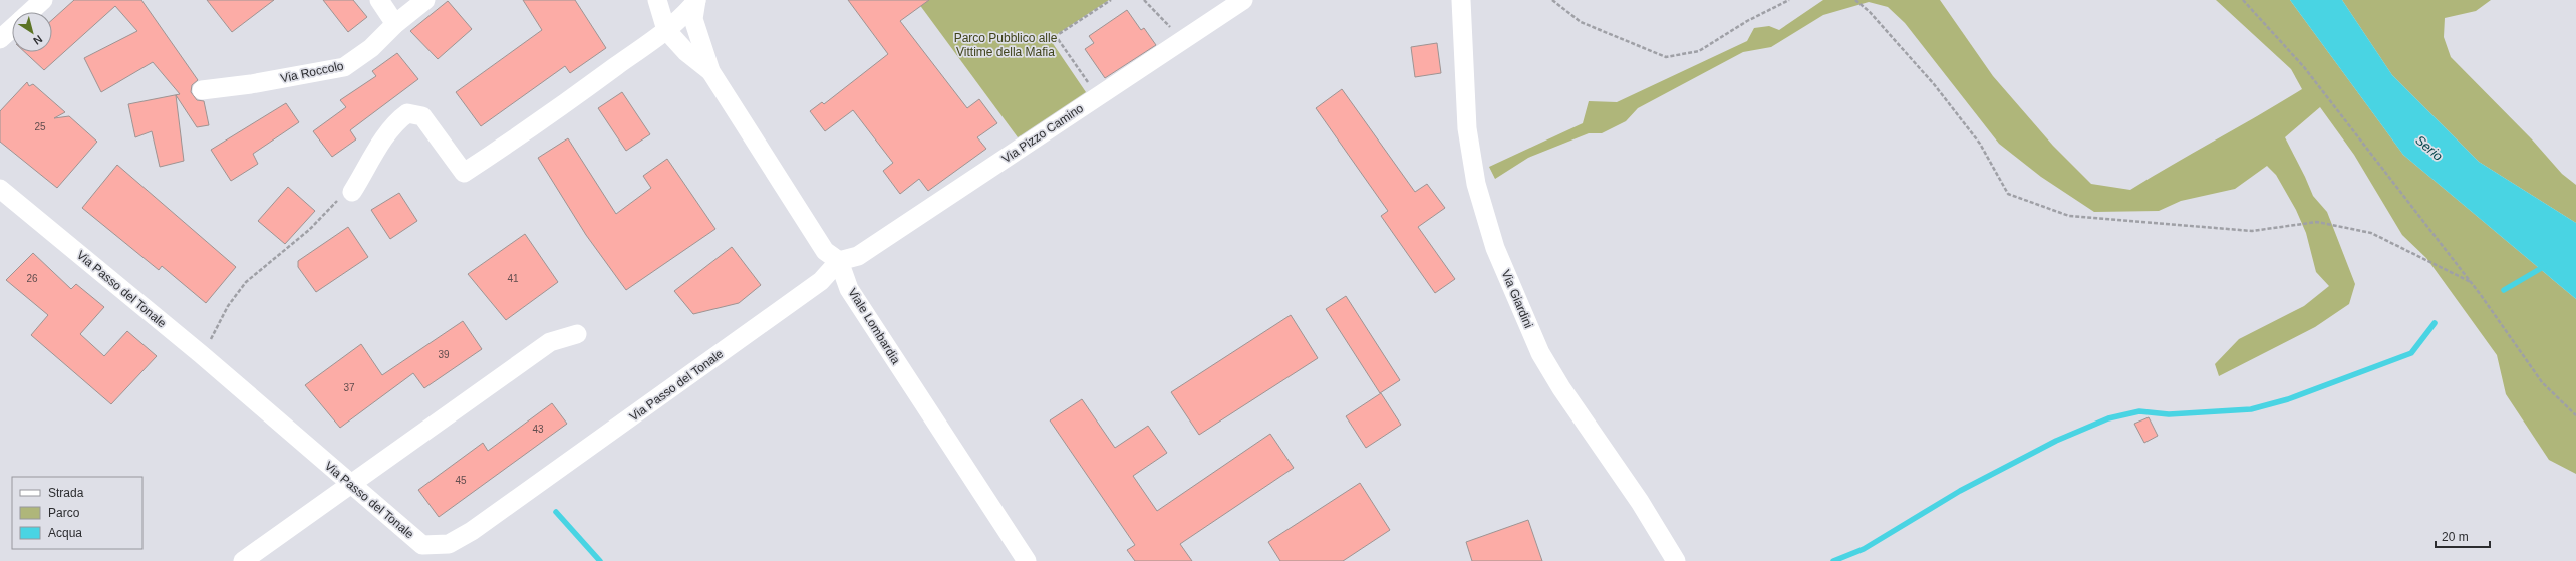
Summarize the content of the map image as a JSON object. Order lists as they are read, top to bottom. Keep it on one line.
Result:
{"streets":{"street":["Via Roccolo","Via Pizzo Camino","Via Passo del Tonale","Via Giardini","Viale Lombardia"]},"crossings":[["Via Pizzo Camino","Via Passo del Tonale"],["Via Pizzo Camino","Viale Lombardia"],["Via Passo del Tonale","Viale Lombardia"]],"water":["Serio"],"parks":["Parco Pubblico alle Vittime della Mafia"],"house_numbers":["25","26","41","39","37","43","45"],"legend":["Strada","Parco","Acqua"],"scale_bar":"20 m","north":"bottom right"}
